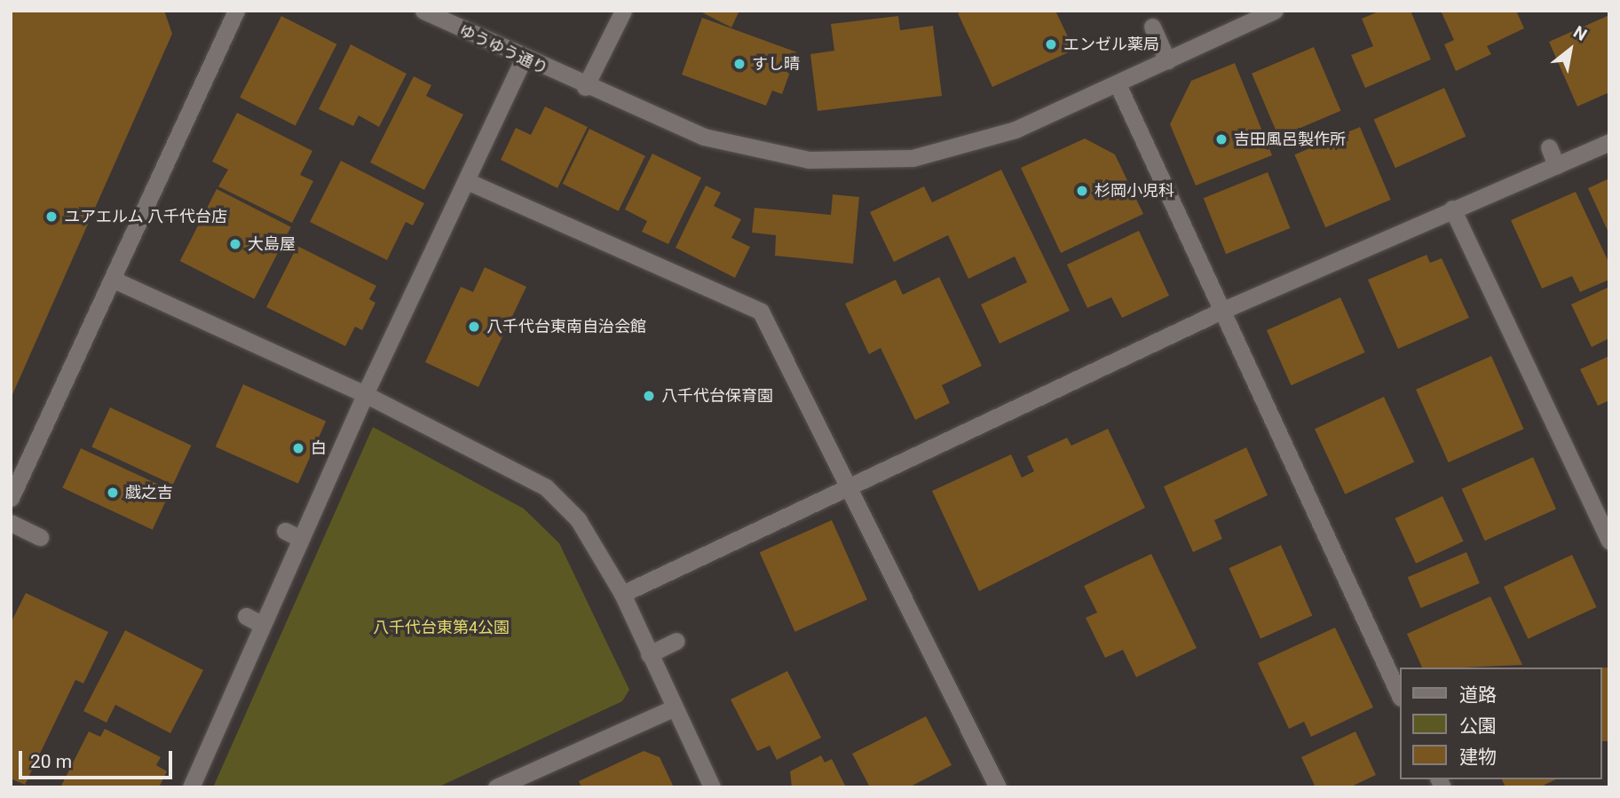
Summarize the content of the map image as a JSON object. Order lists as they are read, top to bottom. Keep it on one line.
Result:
{"streets":{"street":["ゆうゆう通り"]},"parks":["八千代台東第4公園"],"places":["エンゼル薬局","すし晴","吉田風呂製作所","杉岡小児科","ユアエルム 八千代台店","大島屋","八千代台東南自治会館","八千代台保育園","白","戯之吉"],"legend":["道路","公園","建物"],"scale_bar":"20 m","north":"top right"}
